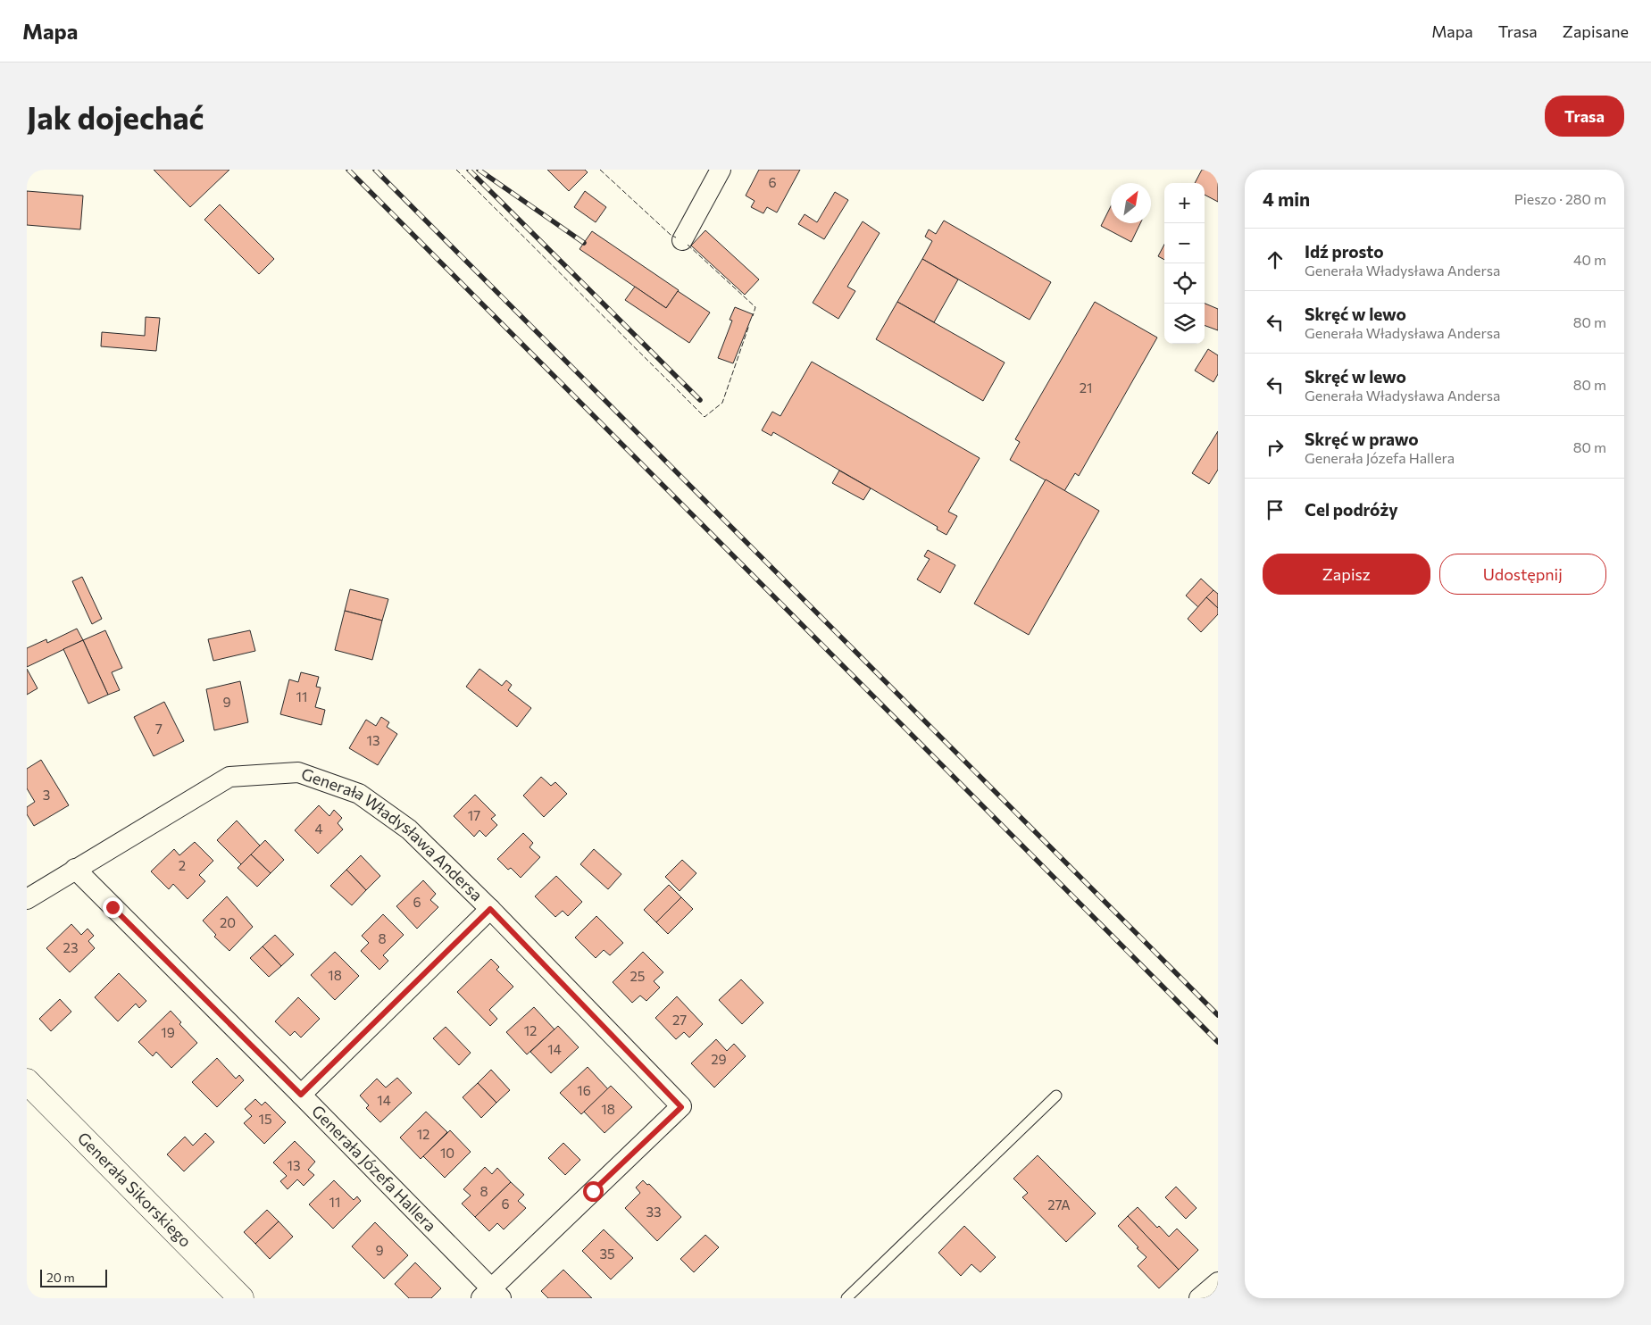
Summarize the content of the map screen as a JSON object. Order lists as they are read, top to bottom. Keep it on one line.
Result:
{"streets":{"street":["Generała Władysława Andersa","Generała Józefa Hallera","Generała Sikorskiego"]},"crossings":[["Generała Władysława Andersa","Generała Józefa Hallera"]],"house_numbers":["6","21","11","9","7","13","3","17","4","2","6","20","8","23","18","25","27","12","19","14","29","16","14","18","15","12","10","13","8","11","6","27A","33","9","35"],"scale_bar":"20 m","north":"top right","page":{"header":"Mapa","nav":["Mapa","Trasa","Zapisane"],"buttons":["Trasa",["Zapisz","Udostępnij"]],"title":"Jak dojechać","heading":["4 min","Pieszo · 280 m"],"map_buttons":["+","−"],"list":[["Idź prosto","Generała Władysława Andersa","40 m"],["Skręć w lewo","Generała Władysława Andersa","80 m"],["Skręć w lewo","Generała Władysława Andersa","80 m"],["Skręć w prawo","Generała Józefa Hallera","80 m"],"Cel podróży"],"scale":"20 m"}}
